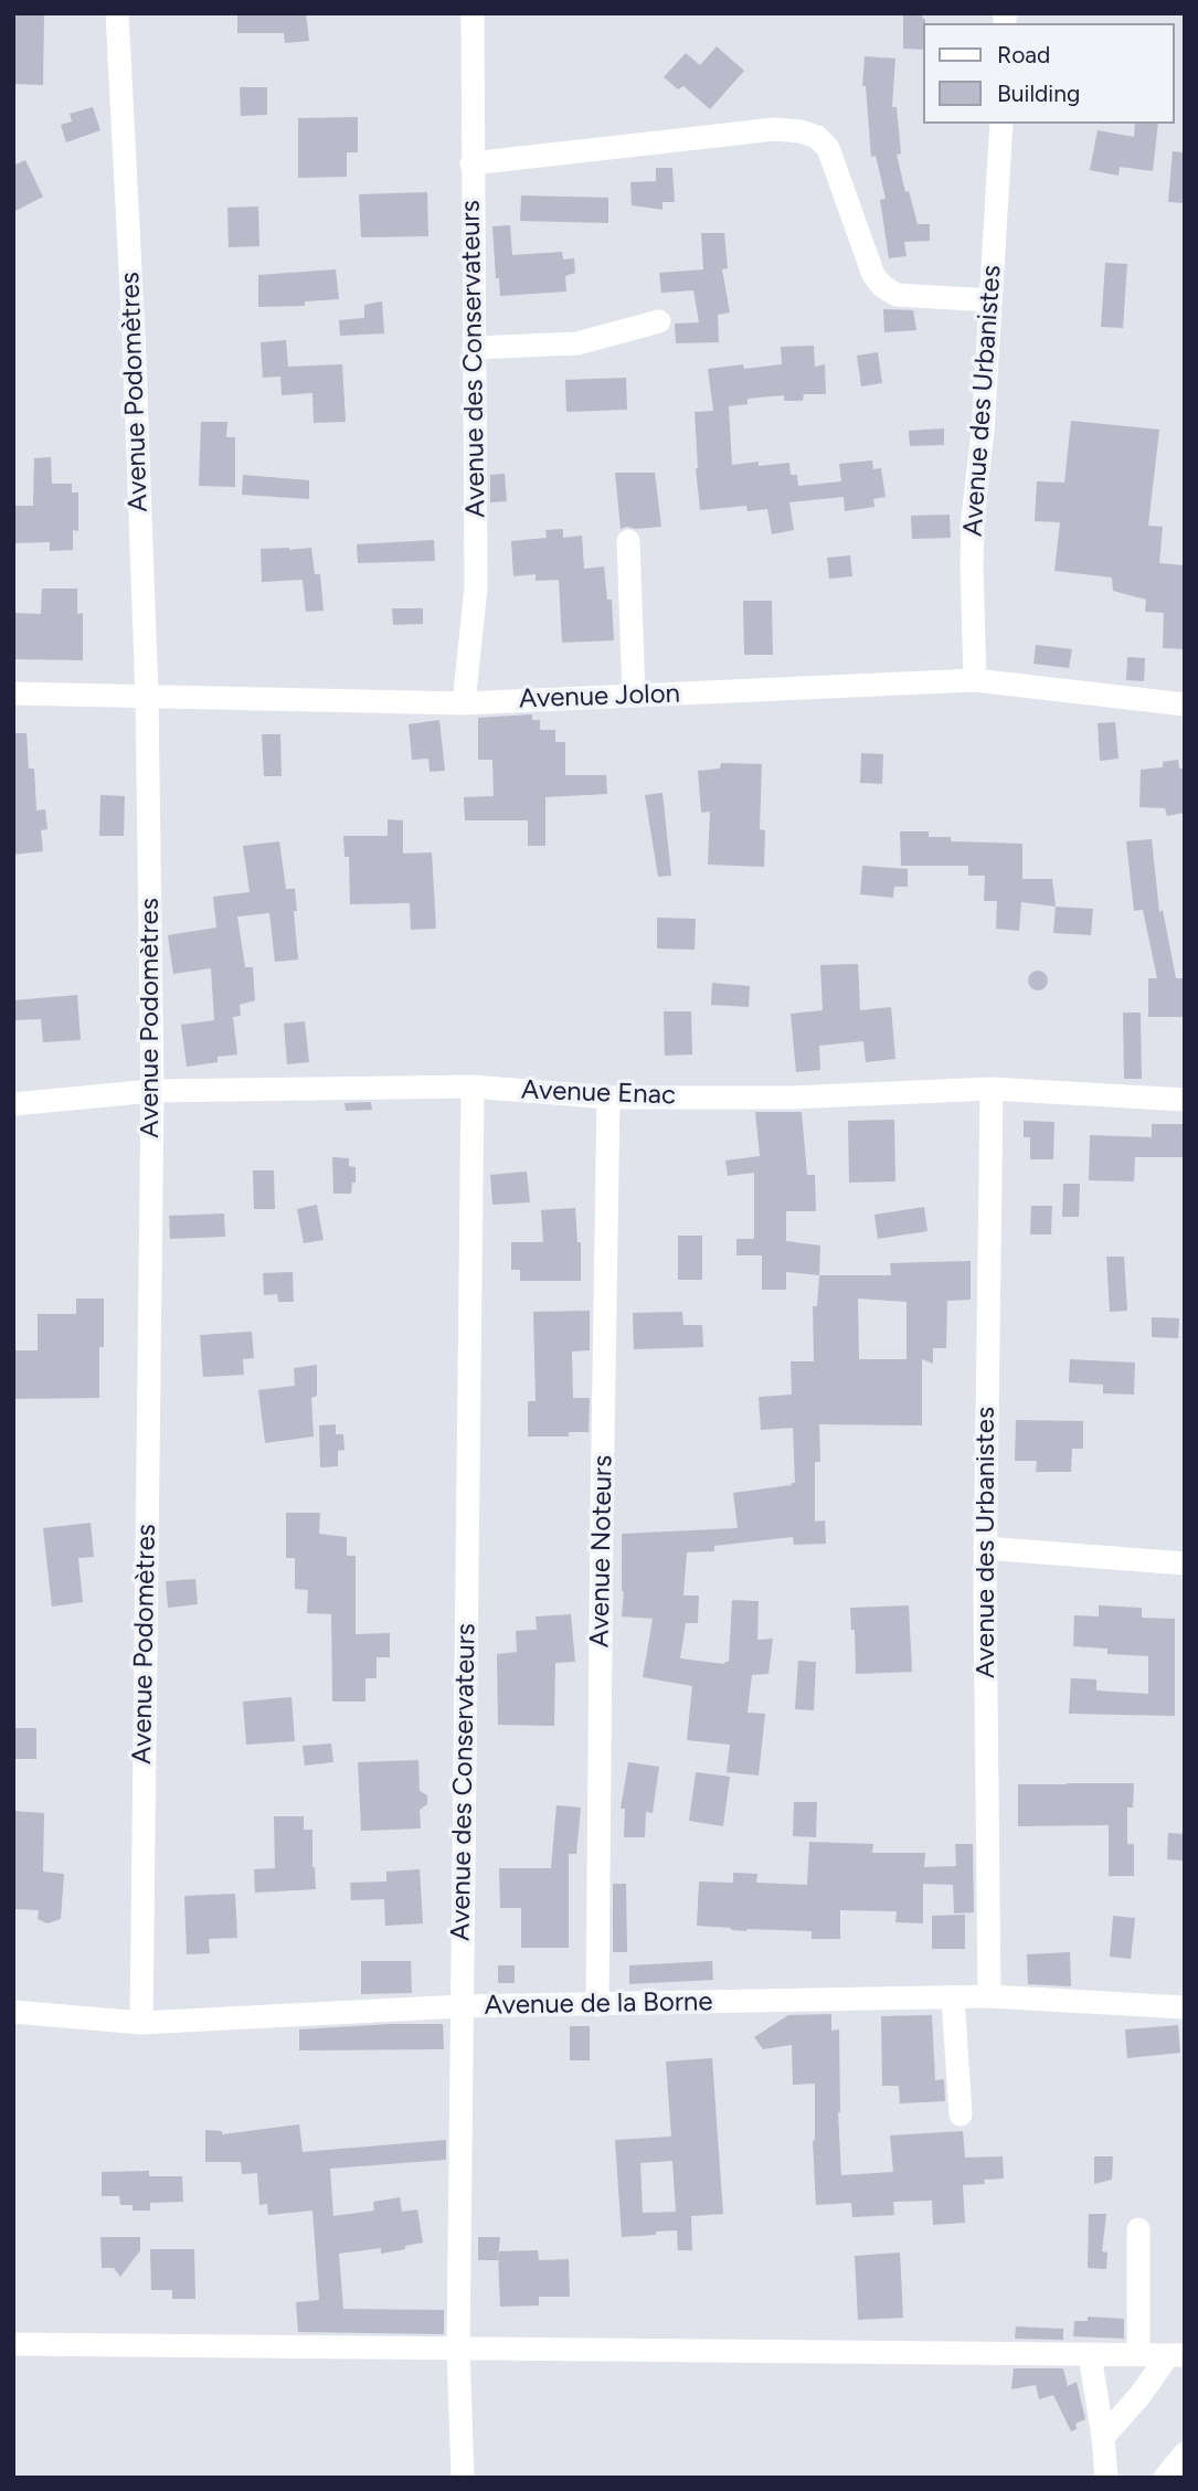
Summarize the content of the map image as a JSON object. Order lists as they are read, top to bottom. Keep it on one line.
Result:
{"streets":{"street":["Avenue des Conservateurs","Avenue Podomètres","Avenue des Urbanistes","Avenue Jolon","Avenue Enac","Avenue Noteurs","Avenue de la Borne"]},"crossings":[["Avenue des Conservateurs","Avenue Jolon"],["Avenue des Conservateurs","Avenue Enac"],["Avenue des Conservateurs","Avenue de la Borne"],["Avenue Podomètres","Avenue Jolon"],["Avenue Podomètres","Avenue Enac"],["Avenue Podomètres","Avenue de la Borne"],["Avenue des Urbanistes","Avenue Jolon"],["Avenue des Urbanistes","Avenue Enac"],["Avenue des Urbanistes","Avenue de la Borne"],["Avenue Enac","Avenue Noteurs"],["Avenue Noteurs","Avenue de la Borne"]],"legend":["Road","Building"]}
